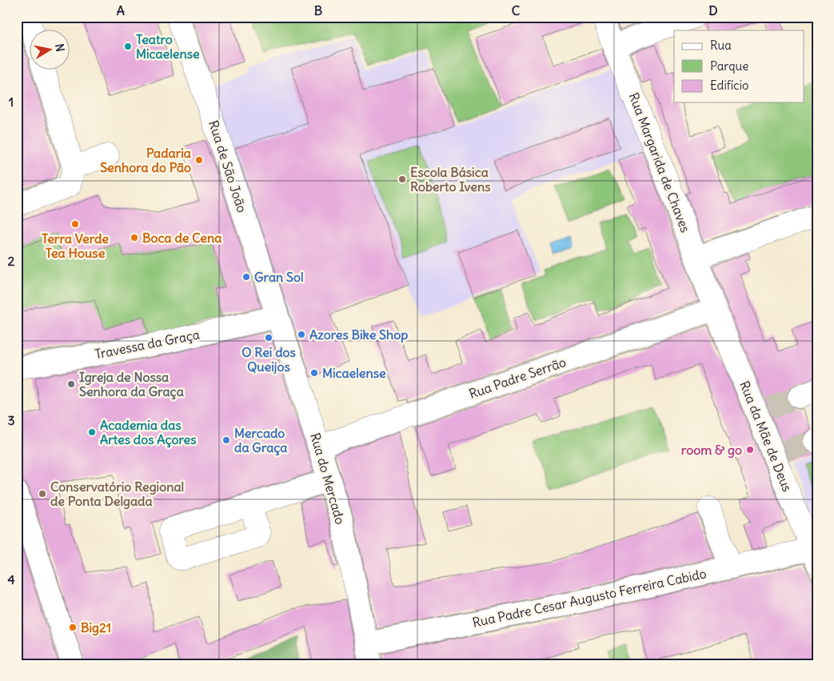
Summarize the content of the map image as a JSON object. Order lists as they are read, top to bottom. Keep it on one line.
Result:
{"streets":{"street":["Rua Margarida de Chaves","Rua de São João","Travessa da Graça","Rua Padre Serrão","Rua da Mãe de Deus","Rua do Mercado","Rua Padre Cesar Augusto Ferreira Cabido"]},"crossings":[["Rua Margarida de Chaves","Rua Padre Serrão"],["Rua Margarida de Chaves","Rua da Mãe de Deus"],["Rua de São João","Travessa da Graça"],["Rua de São João","Rua do Mercado"],["Travessa da Graça","Rua do Mercado"],["Rua Padre Serrão","Rua da Mãe de Deus"],["Rua Padre Serrão","Rua do Mercado"],["Rua da Mãe de Deus","Rua Padre Cesar Augusto Ferreira Cabido"],["Rua do Mercado","Rua Padre Cesar Augusto Ferreira Cabido"]],"places":["Teatro Micaelense","Padaria Senhora do Pão","Escola Básica Roberto Ivens","Terra Verde Tea House","Boca de Cena","Gran Sol","Azores Bike Shop","O Rei dos Queijos","Micaelense","Igreja de Nossa Senhora da Graça","Academia das Artes dos Açores","Mercado da Graça","room & go","Conservatório Regional de Ponta Delgada","Big21"],"legend":["Rua","Parque","Edifício"],"north":"right","grid":{"columns":["A","B","C","D"],"rows":["1","2","3","4"]}}
